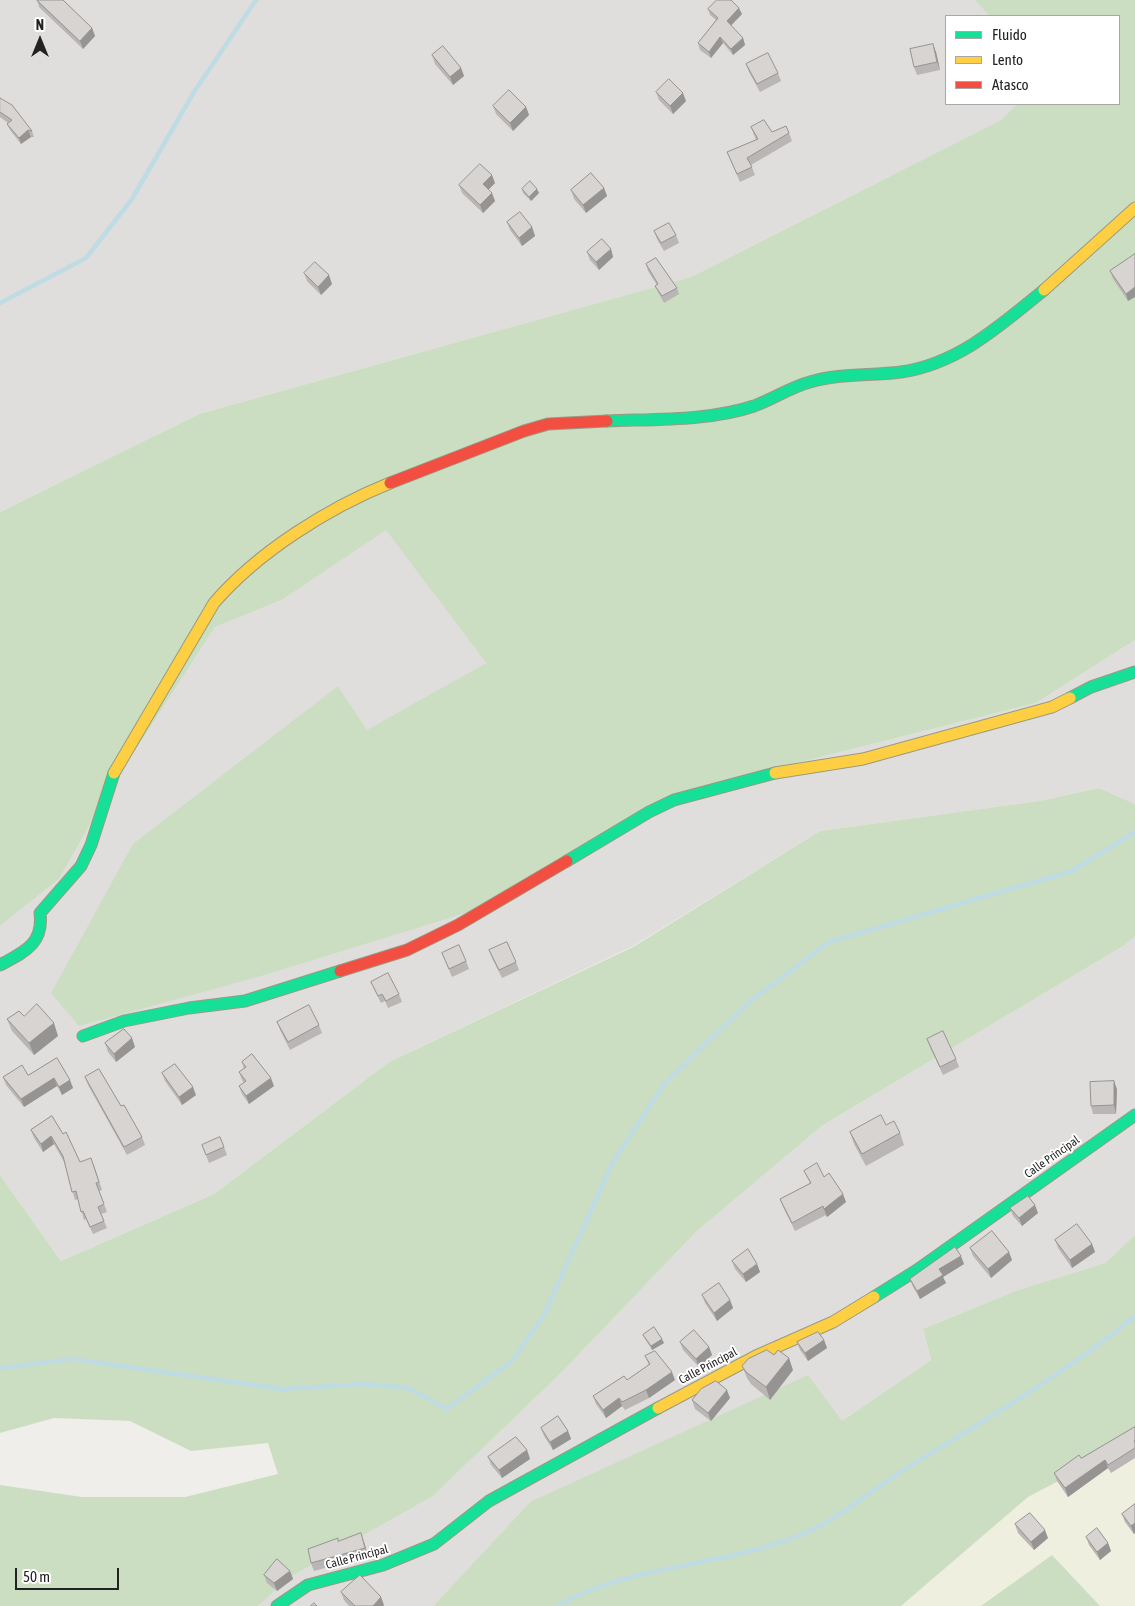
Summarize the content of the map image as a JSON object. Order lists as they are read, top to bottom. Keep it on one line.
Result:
{"streets":{"street":["Calle Principal"]},"legend":["Fluido","Lento","Atasco"],"scale_bar":"50 m","north":"top"}
